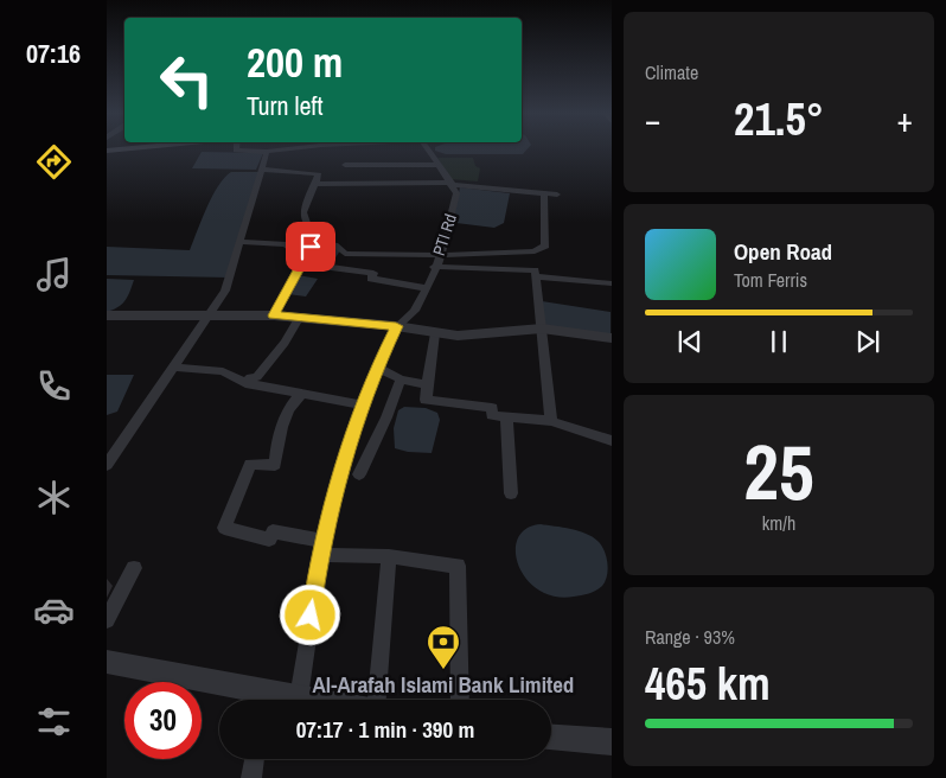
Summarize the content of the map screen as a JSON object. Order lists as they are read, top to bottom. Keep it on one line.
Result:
{"streets":{"street":["PTI Rd"]},"places":{"bank":["Al-Arafah Islami Bank Limited"]},"page":{"tabs":"07:16","tile":["Climate",["25","km/h"],["Range · 93%","465 km"]],"turn":["200 m","Turn left"],"heat":["−","21.5°","+"],"song":["Open Road","Tom Ferris"],"limit":"30","trip":"07:17 · 1 min · 390 m"}}
